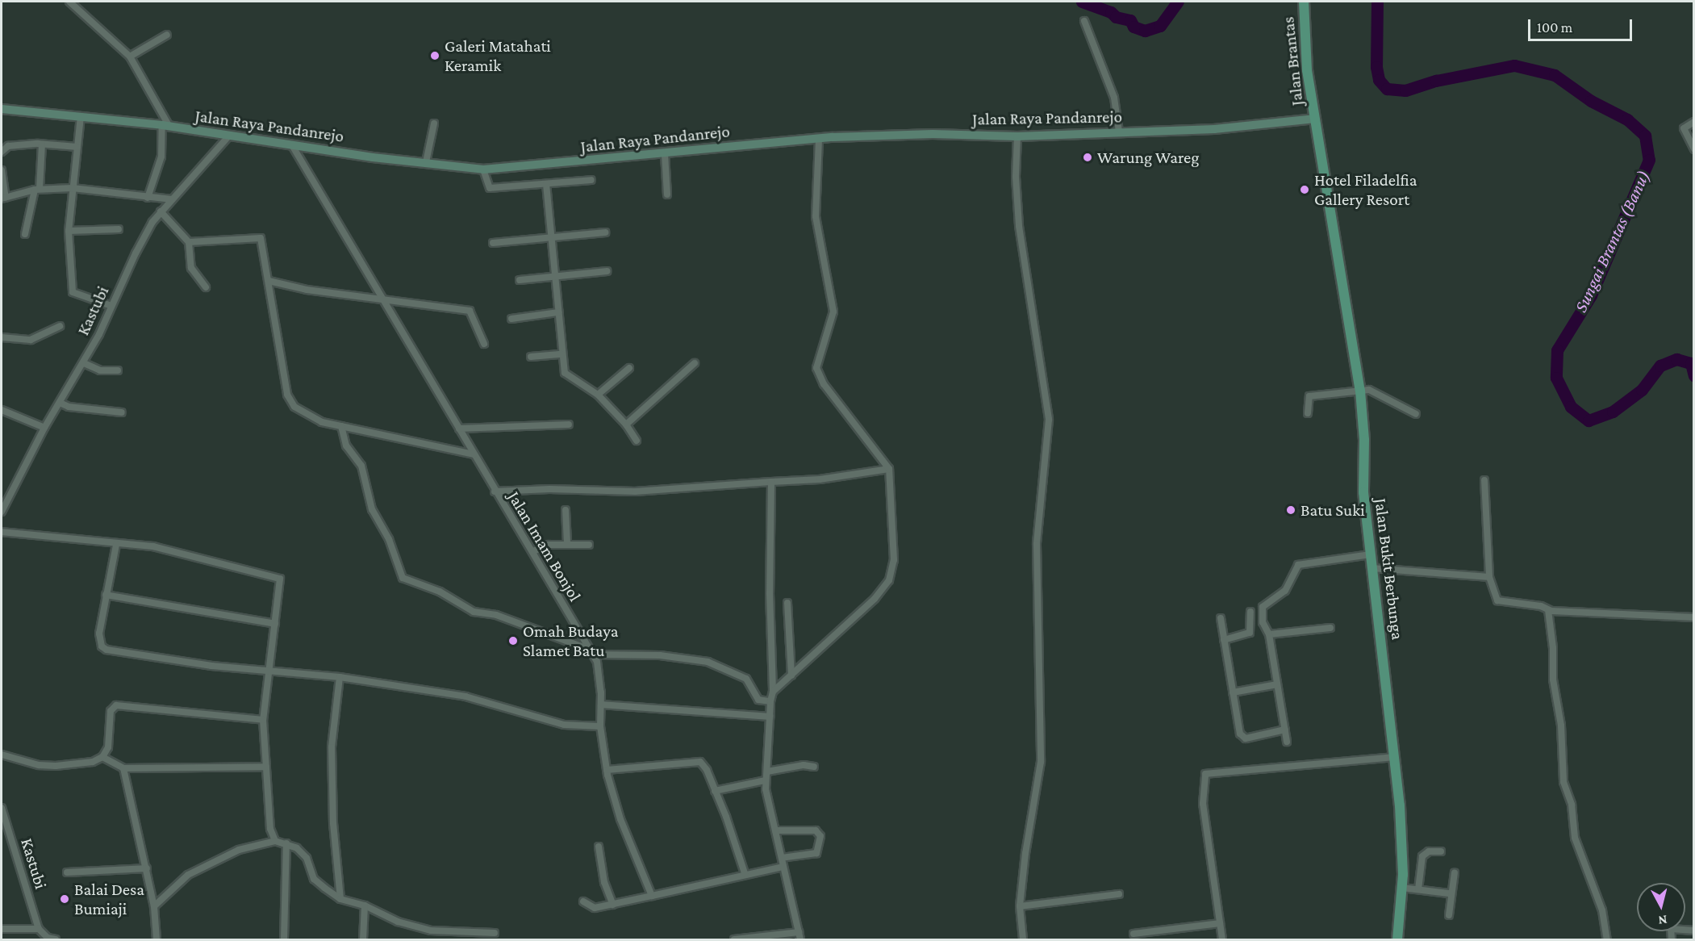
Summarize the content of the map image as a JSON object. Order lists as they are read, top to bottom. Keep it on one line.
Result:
{"streets":{"main road":["Jalan Brantas","Jalan Raya Pandanrejo","Jalan Bukit Berbunga"],"street":["Kastubi","Jalan Imam Bonjol"]},"crossings":[["Jalan Brantas","Jalan Raya Pandanrejo"],["Jalan Brantas","Jalan Bukit Berbunga"],["Jalan Raya Pandanrejo","Kastubi"],["Jalan Raya Pandanrejo","Jalan Imam Bonjol"],["Jalan Raya Pandanrejo","Jalan Bukit Berbunga"]],"water":["Sungai Brantas (Banu)"],"places":["Galeri Matahati Keramik","Warung Wareg","Hotel Filadelfia Gallery Resort","Batu Suki","Omah Budaya Slamet Batu","Balai Desa Bumiaji"],"scale_bar":"100 m","north":"bottom"}
